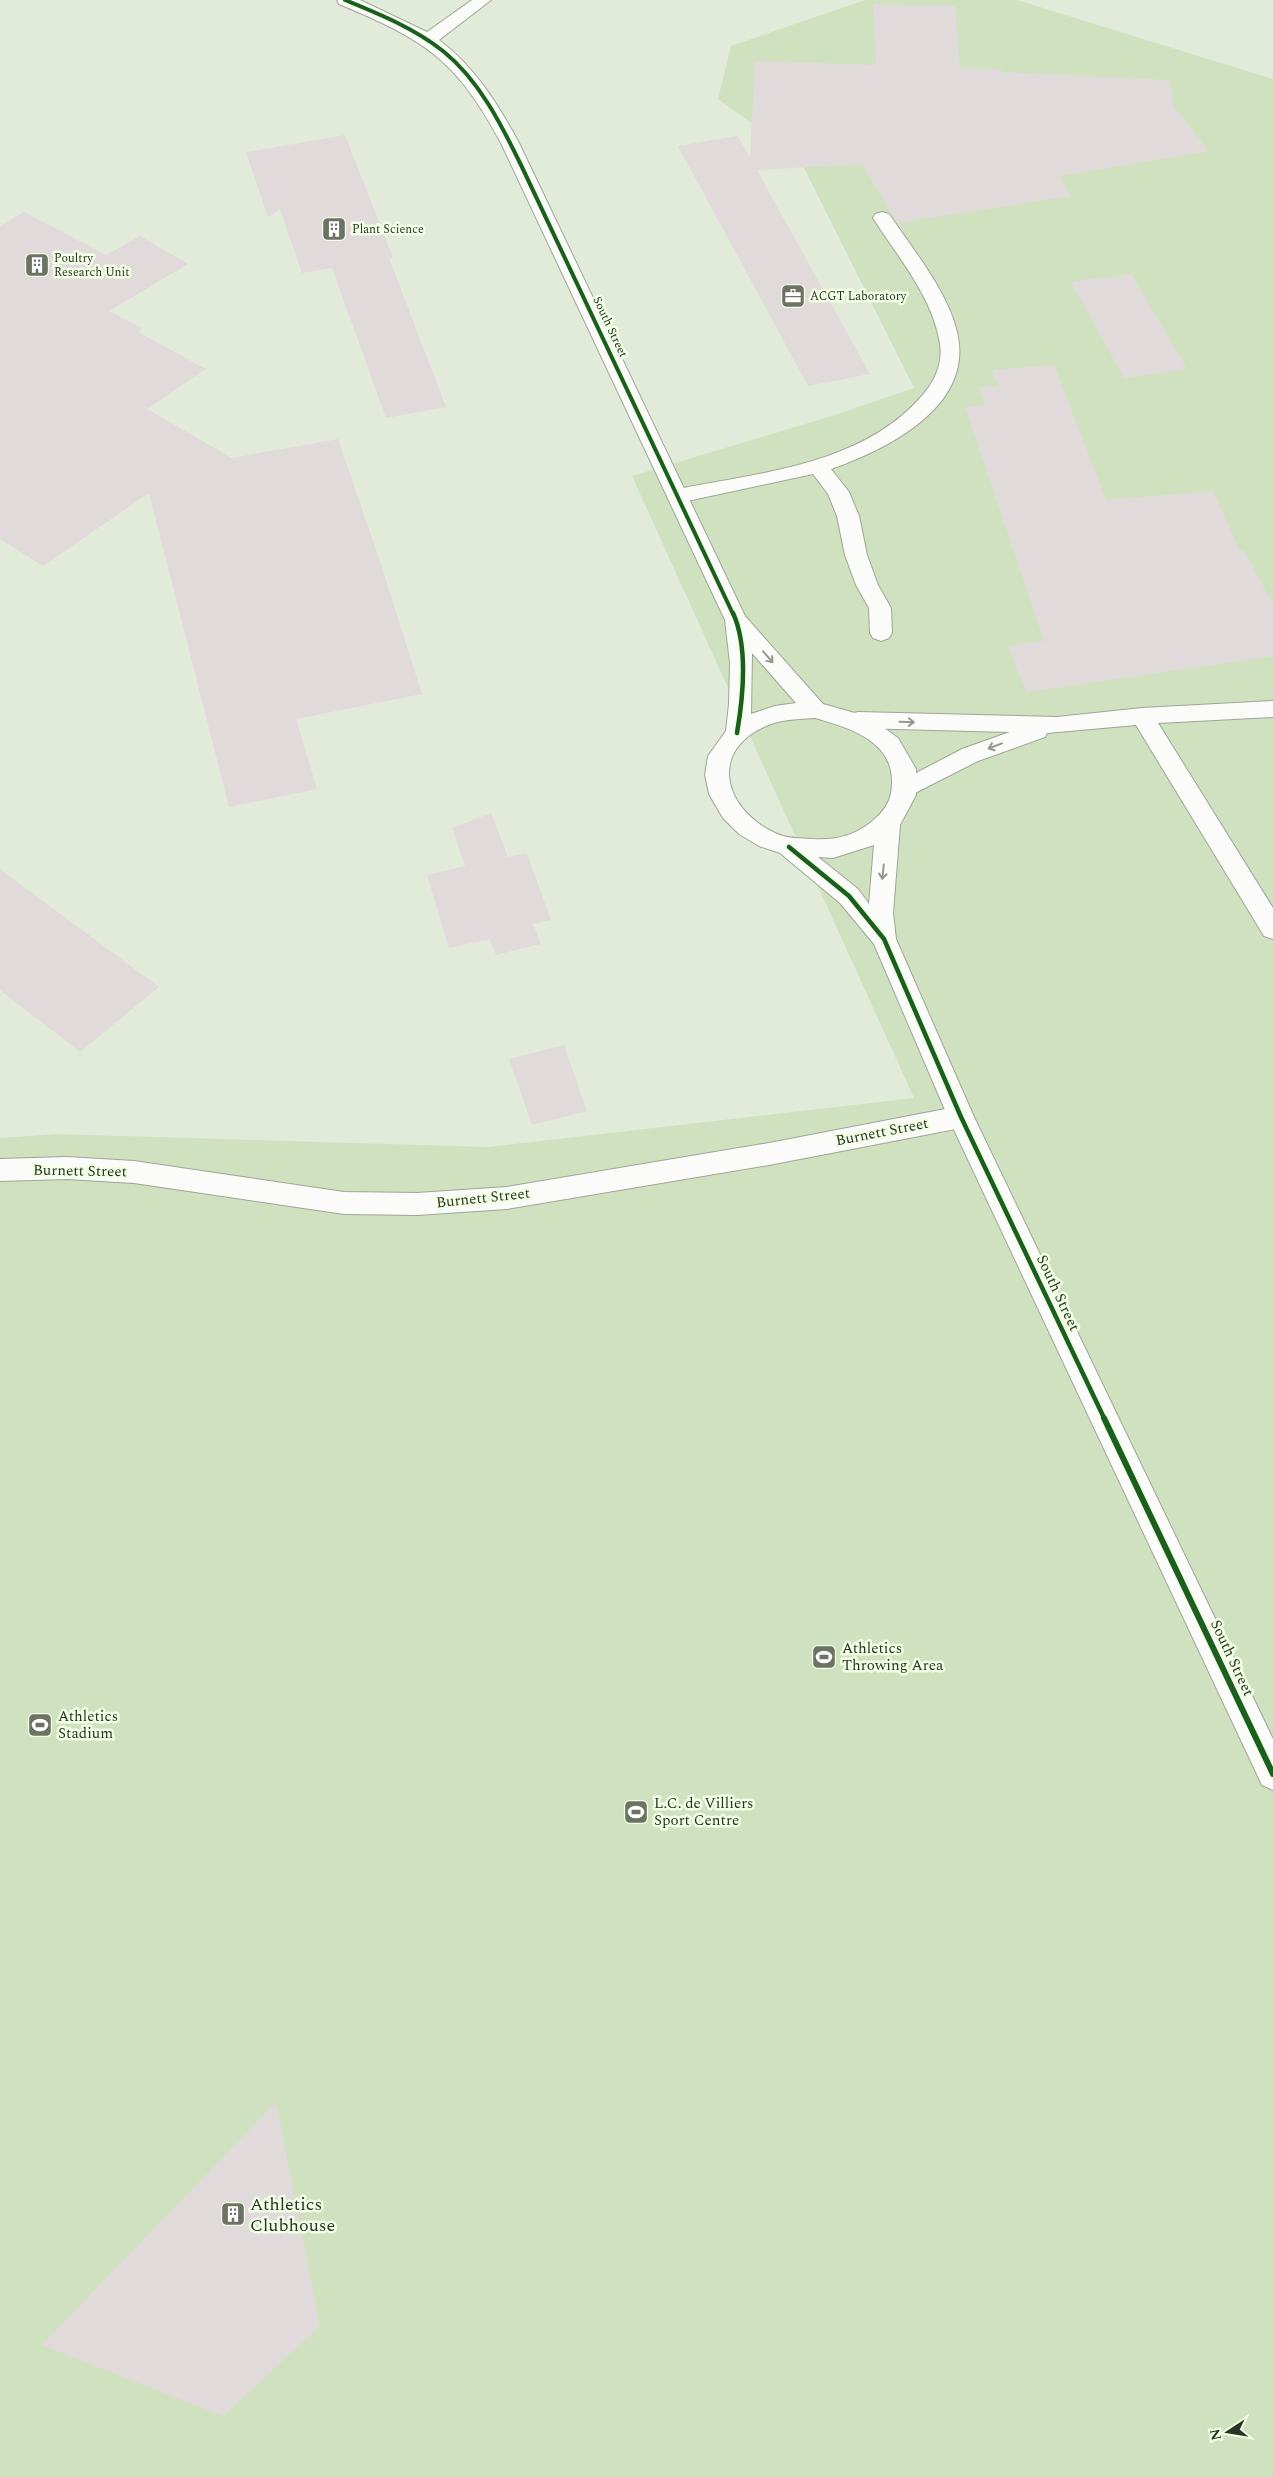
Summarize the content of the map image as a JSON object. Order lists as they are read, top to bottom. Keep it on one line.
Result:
{"streets":{"street":["South Street","Burnett Street"]},"crossings":[["South Street","Burnett Street"]],"places":{"building":["Plant Science","Poultry Research Unit","Athletics Clubhouse"],"office":["ACGT Laboratory"],"sports":["Athletics Throwing Area","Athletics Stadium","L.C. de Villiers Sport Centre"]},"north":"left"}
